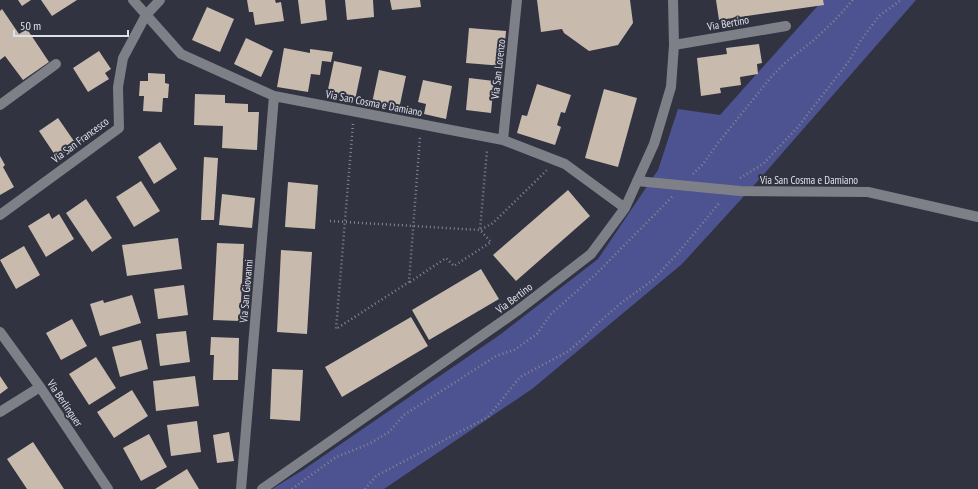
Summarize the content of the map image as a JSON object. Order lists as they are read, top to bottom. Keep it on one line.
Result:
{"streets":{"street":["Via Bertino","Via San Lorenzo","Via San Cosma e Damiano","Via San Francesco","Via San Giovanni","Via Berlinguer"]},"crossings":[["Via Bertino","Via San Cosma e Damiano"],["Via San Lorenzo","Via San Cosma e Damiano"],["Via San Cosma e Damiano","Via San Francesco"],["Via San Cosma e Damiano","Via San Giovanni"]],"scale_bar":"50 m"}
